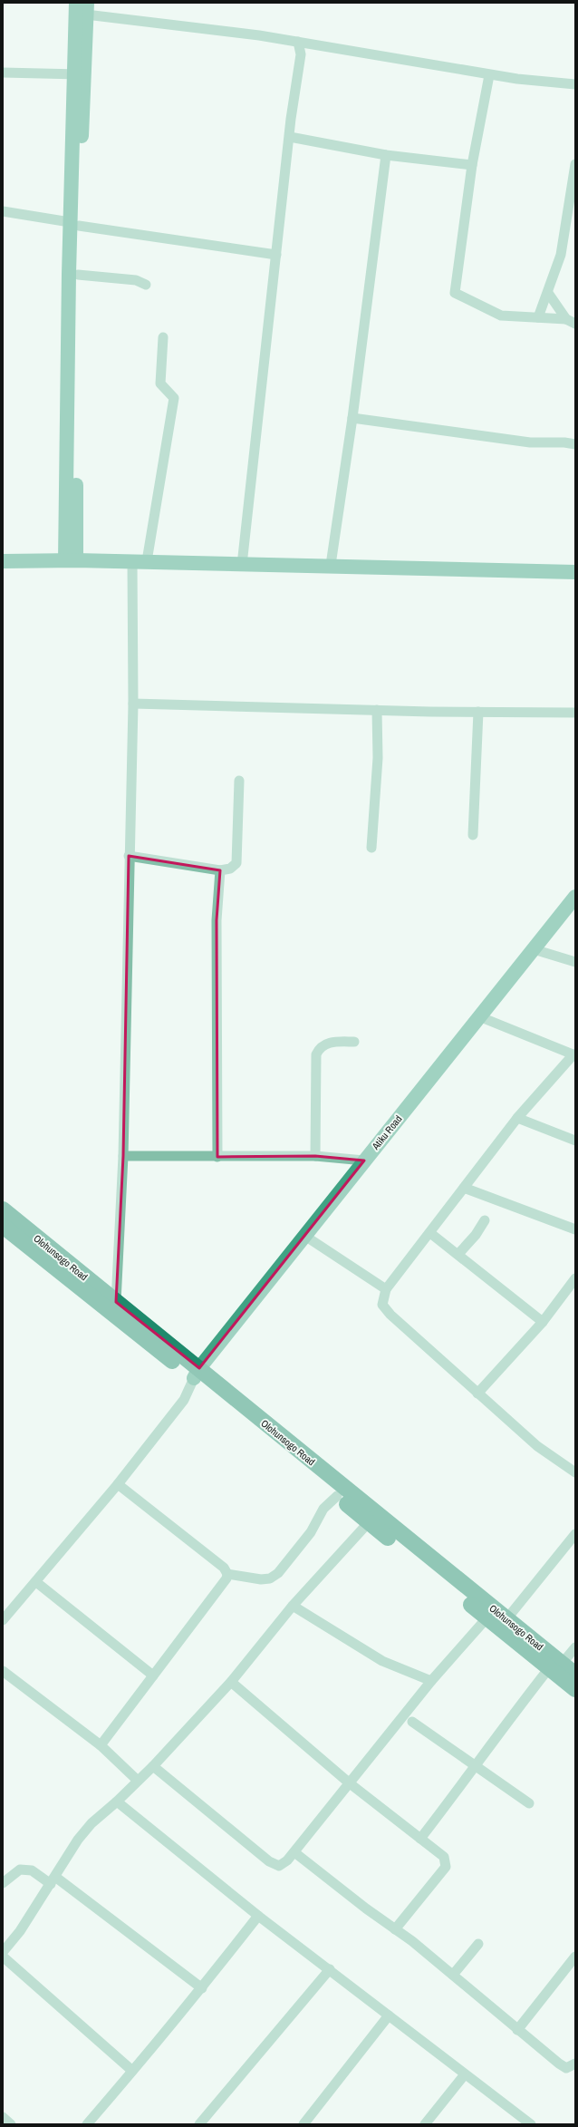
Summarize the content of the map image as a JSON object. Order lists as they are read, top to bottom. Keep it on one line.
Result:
{"streets":{"main road":["Olohunsogo Road"],"street":["Atiku Road"]},"crossings":[["Atiku Road","Olohunsogo Road"]]}
